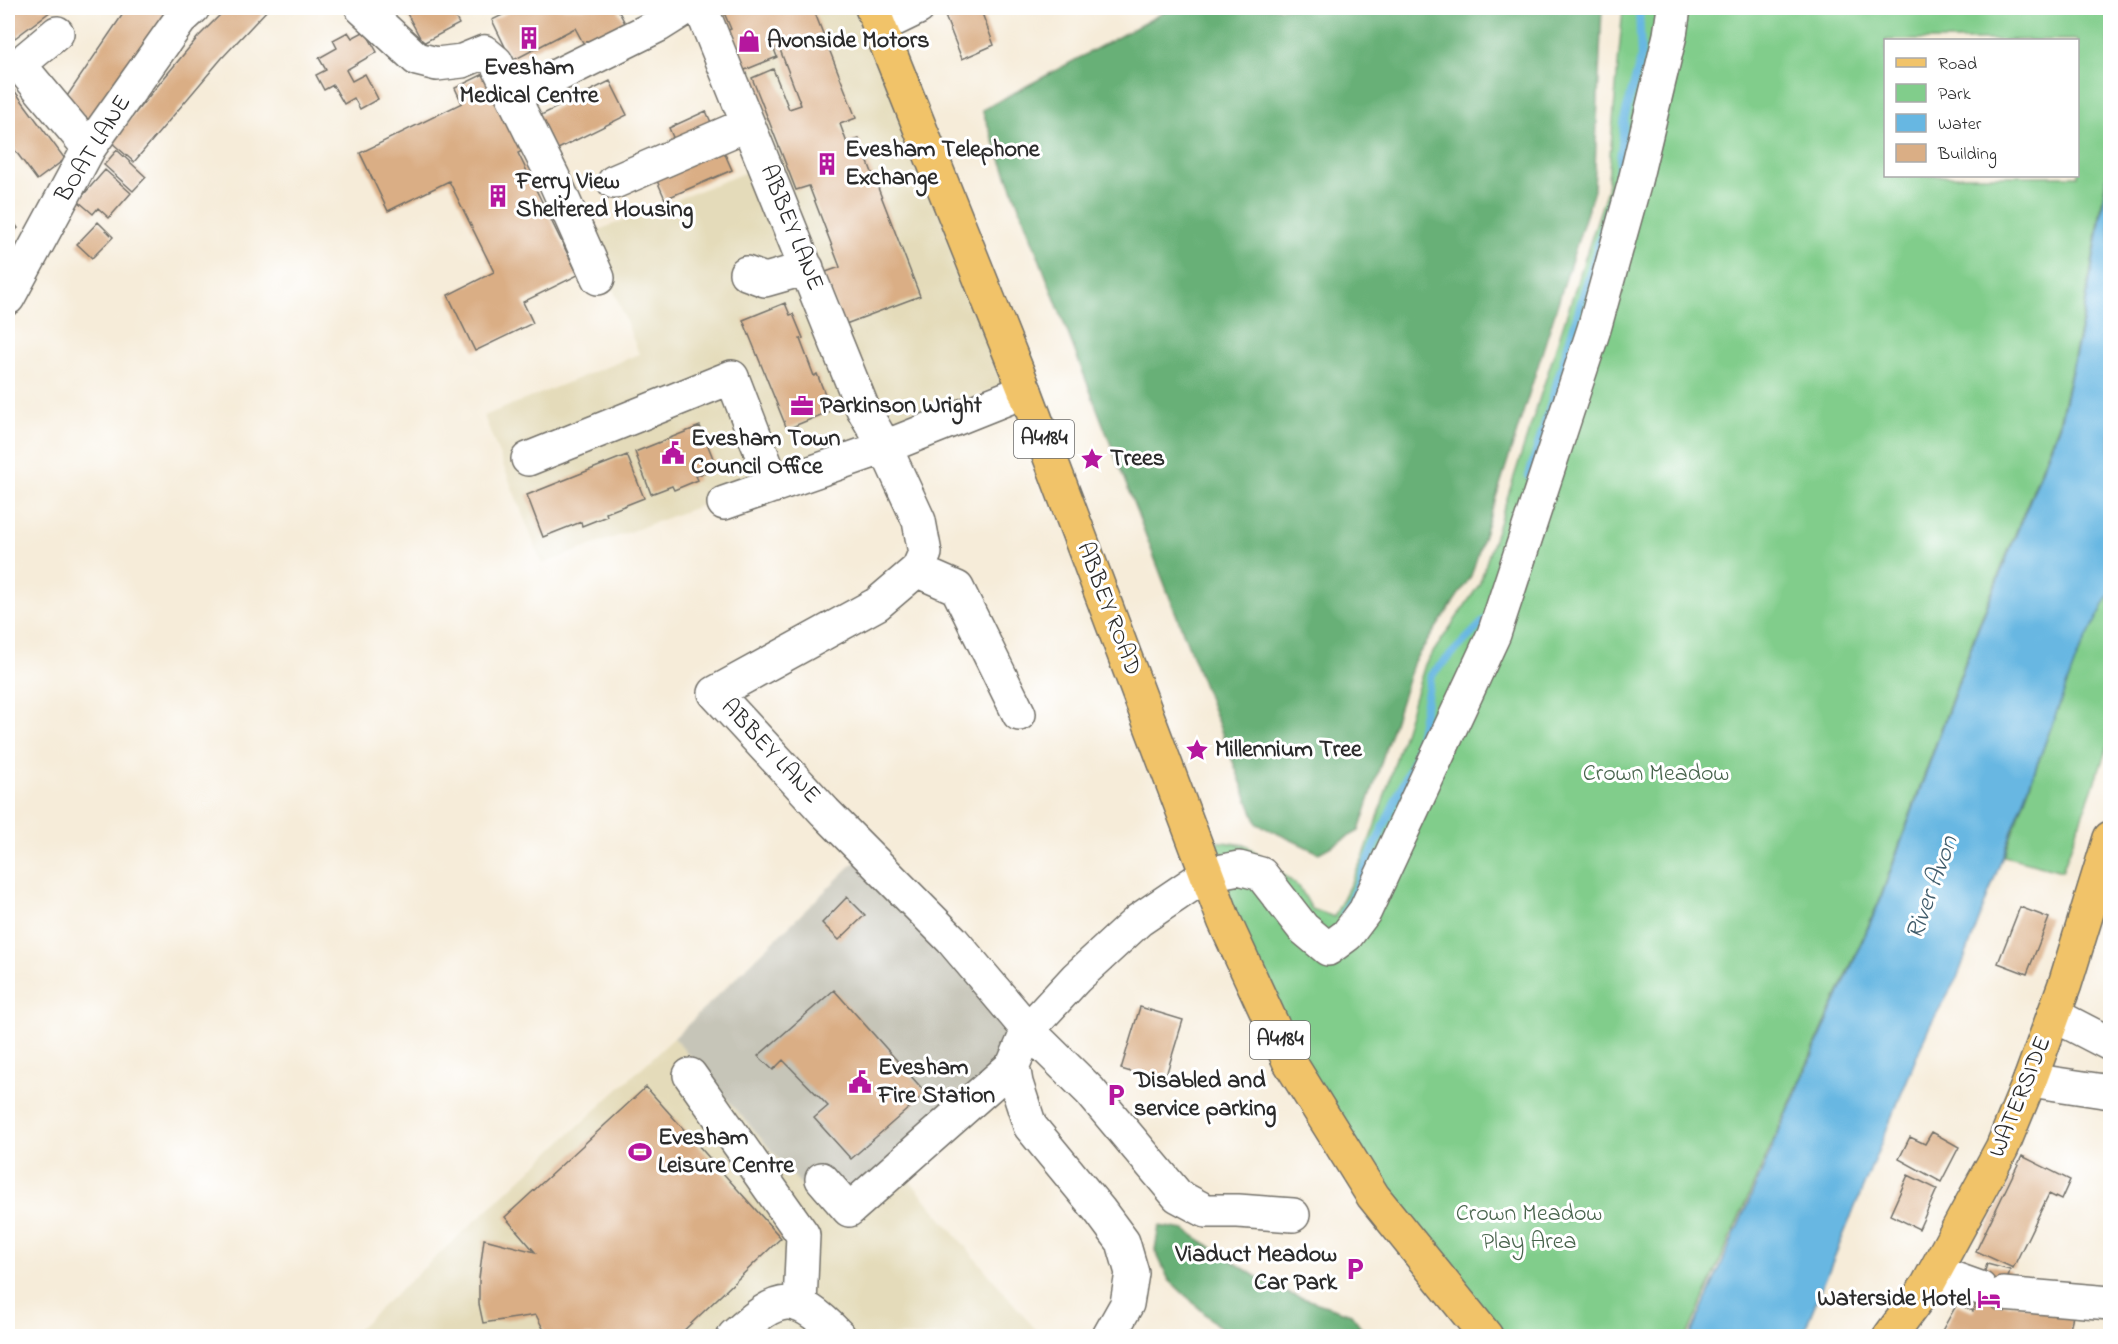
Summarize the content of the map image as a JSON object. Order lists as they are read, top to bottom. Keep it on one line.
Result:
{"streets":{"main road":["A4184","ABBEY ROAD","WATERSIDE"],"street":["BOAT LANE","ABBEY LANE"]},"water":["River Avon"],"parks":["Crown Meadow","Crown Meadow Play Area"],"places":{"building":["Evesham Medical Centre","Evesham Telephone Exchange","Ferry View Sheltered Housing"],"shop":["Avonside Motors"],"office":["Parkinson Wright"],"public building":["Evesham Town Council Office","Evesham Fire Station"],"place":["Trees","Millennium Tree"],"parking":["Disabled and service parking","Viaduct Meadow Car Park"],"sports":["Evesham Leisure Centre"],"hotel":["Waterside Hotel"]},"legend":["Road","Park","Water","Building"]}
